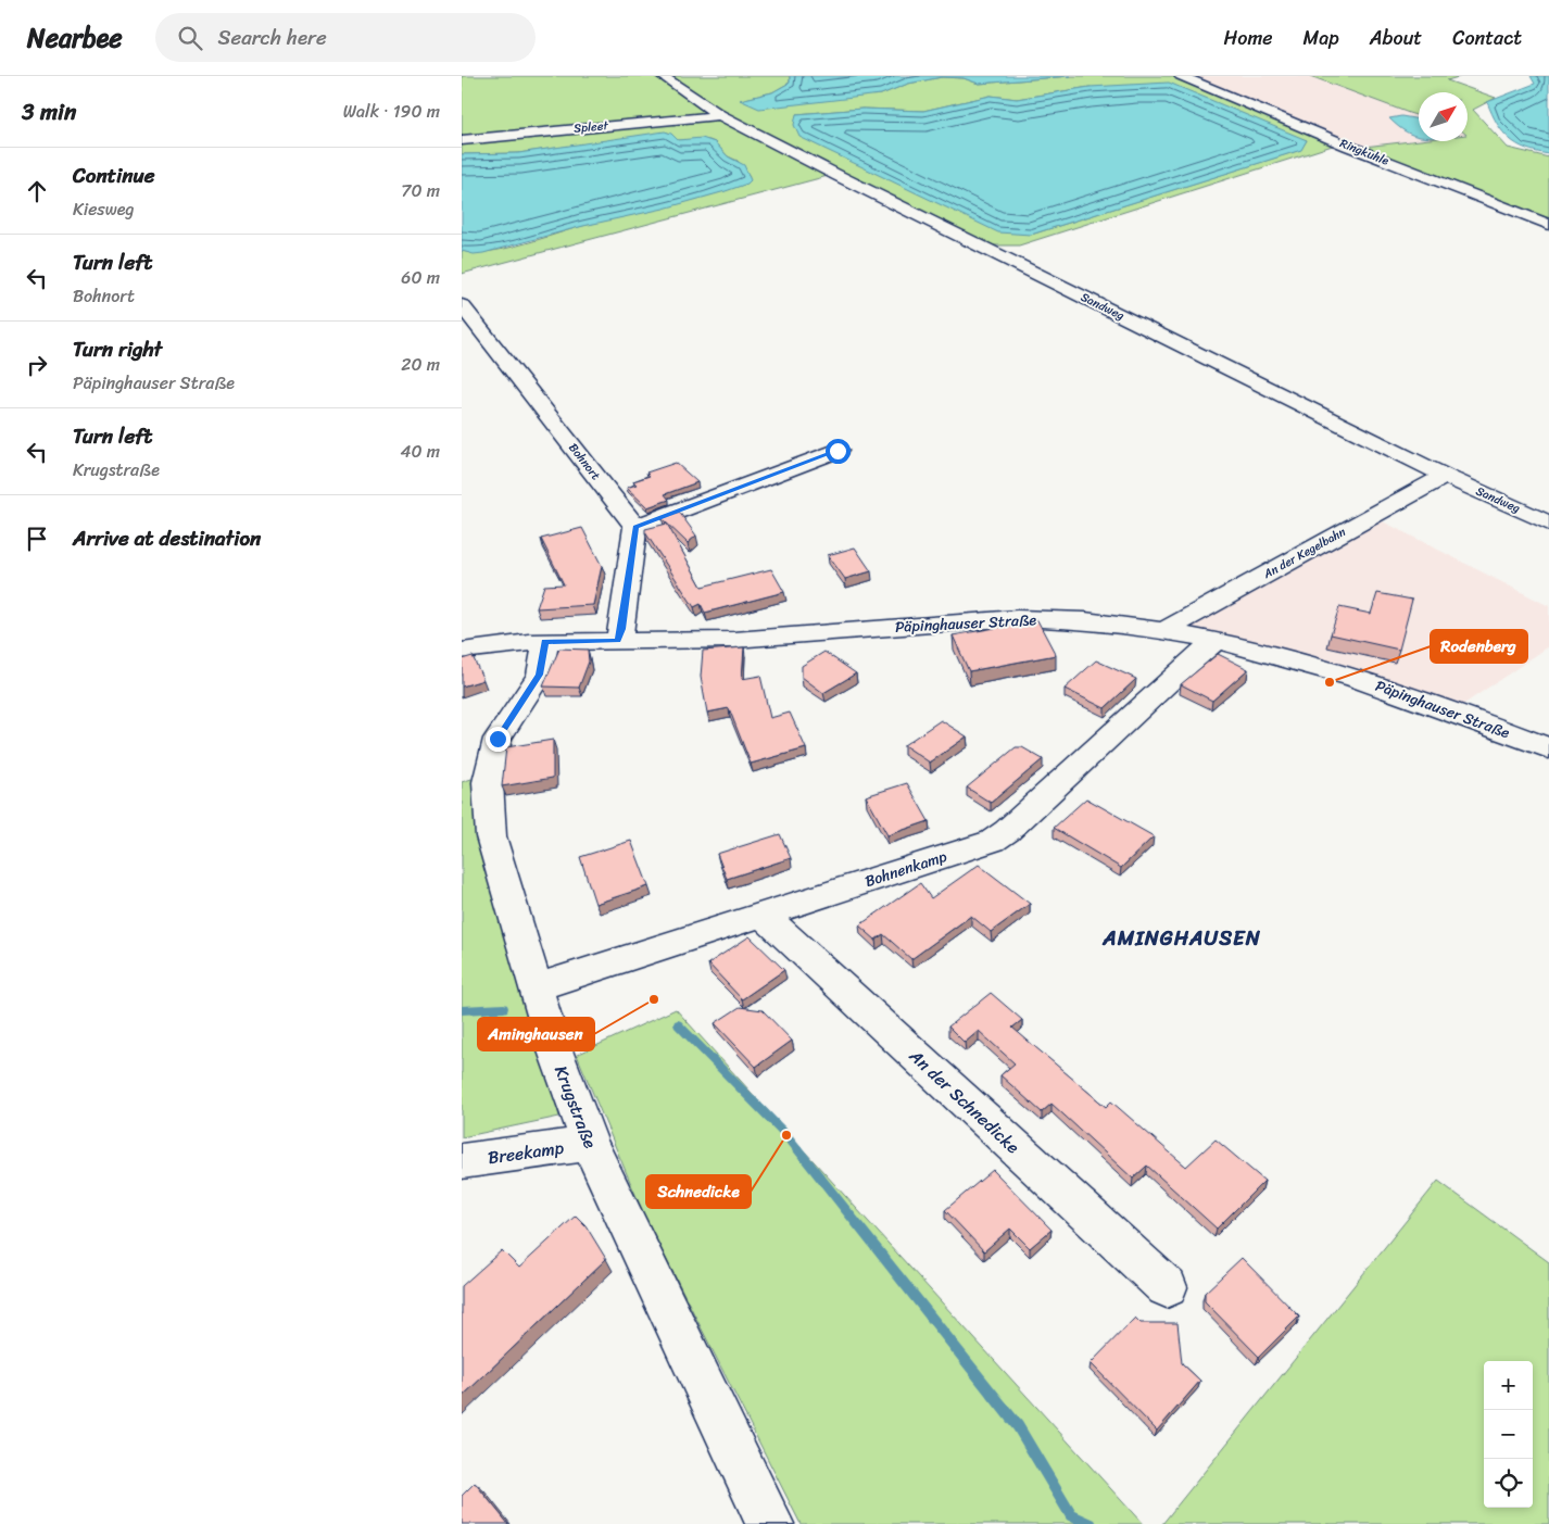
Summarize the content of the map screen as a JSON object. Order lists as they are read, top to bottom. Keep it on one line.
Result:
{"streets":{"street":["Spleet","Ringkuhle","Sandweg","Bohnort","An der Kegelbahn","Päpinghauser Straße","Bohnenkamp","An der Schnedicke","Krugstraße","Breekamp"]},"crossings":[["Spleet","Sandweg"],["Sandweg","An der Kegelbahn"],["An der Kegelbahn","Päpinghauser Straße"],["Päpinghauser Straße","Bohnenkamp"],["Päpinghauser Straße","Krugstraße"],["Bohnenkamp","An der Schnedicke"],["Bohnenkamp","Krugstraße"],["Krugstraße","Breekamp"]],"districts":["AMINGHAUSEN"],"places":["Rodenberg","Aminghausen","Schnedicke"],"north":"top right","page":{"header":"Nearbee","search":"Search here","nav":["Home","Map","About","Contact"],"heading":["3 min","Walk · 190 m"],"list":[["Continue","Kiesweg","70 m"],["Turn left","Bohnort","60 m"],["Turn right","Päpinghauser Straße","20 m"],["Turn left","Krugstraße","40 m"],"Arrive at destination"],"map_buttons":["+","−"]}}
